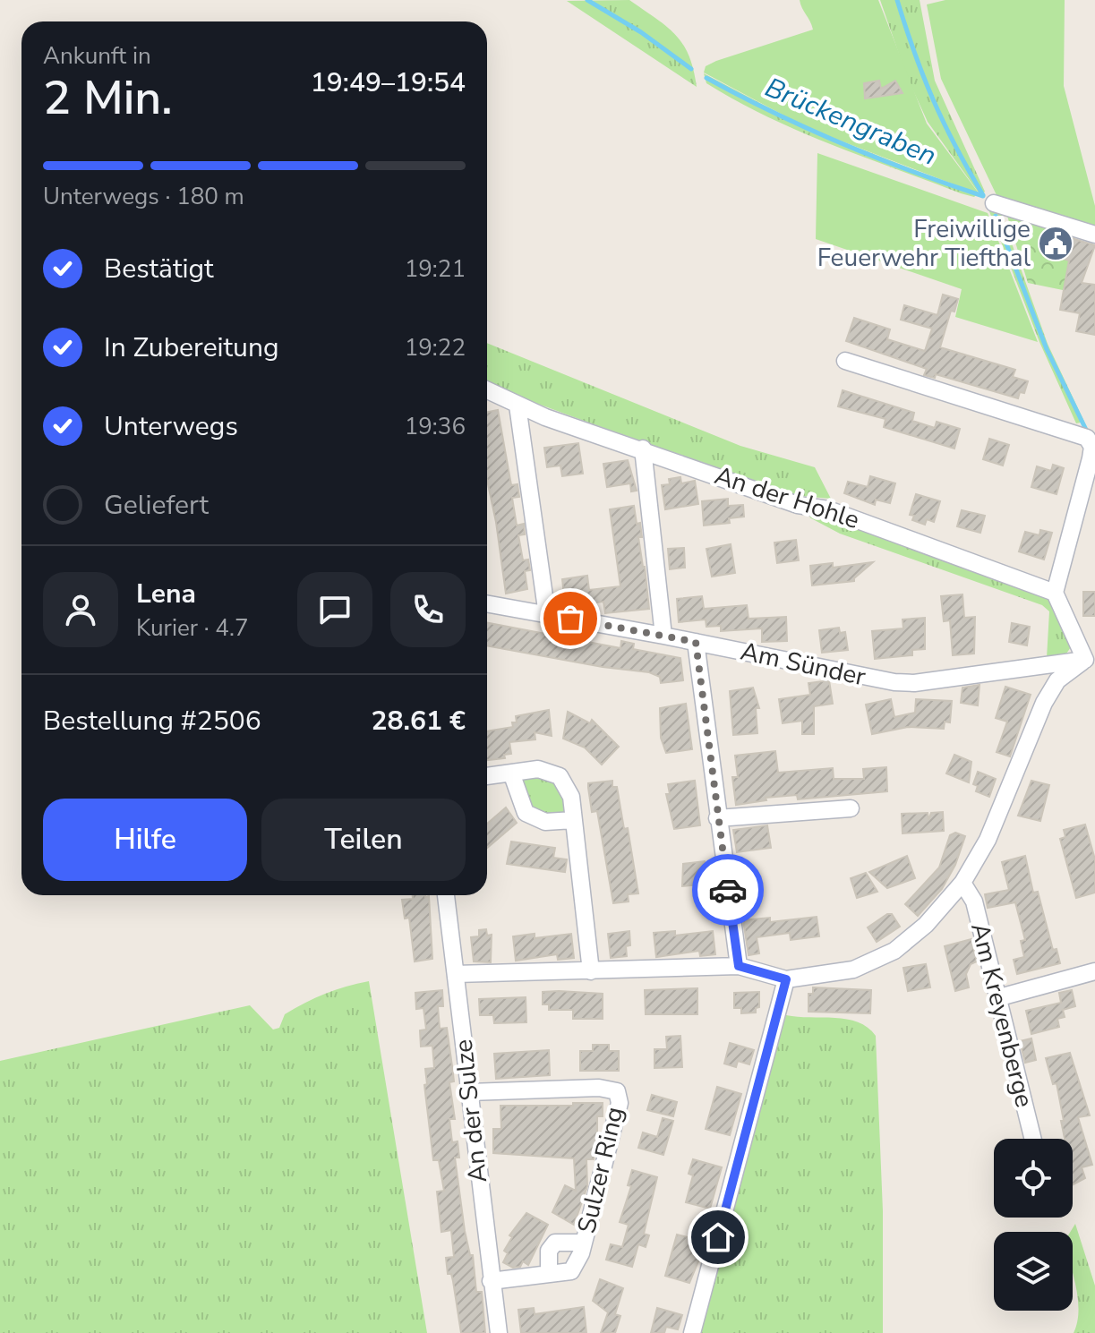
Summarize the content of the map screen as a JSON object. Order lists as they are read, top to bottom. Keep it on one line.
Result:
{"streets":{"street":["An der Hohle","Am Sünder","Am Kreyenberge","An der Sulze","Sulzer Ring"]},"crossings":[["An der Sulze","Sulzer Ring"]],"water":["Brückengraben"],"places":{"public building":["Freiwillige Feuerwehr Tiefthal"]},"page":{"heading":["2 Min.","Ankunft in","19:49–19:54"],"panel":["Lena","Kurier · 4.7","Bestellung #2506","28.61 €"],"bar":"Unterwegs · 180 m","list":[["Bestätigt","19:21"],["In Zubereitung","19:22"],["Unterwegs","19:36"],"Geliefert"],"buttons":["Hilfe","Teilen"]}}
